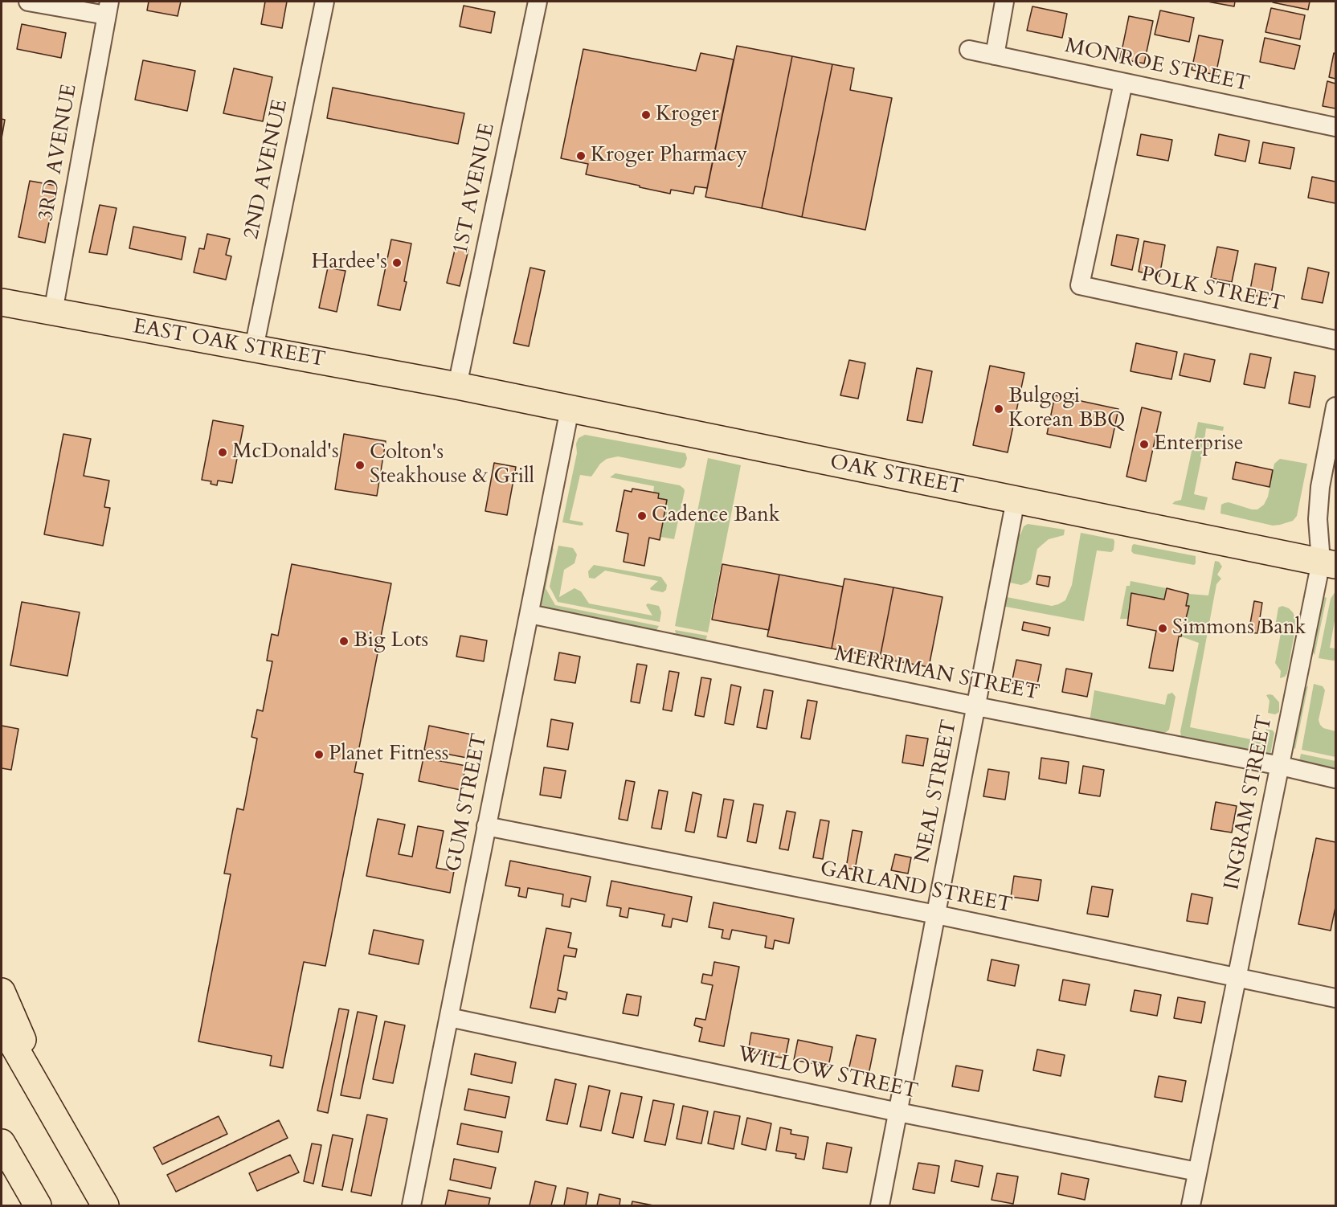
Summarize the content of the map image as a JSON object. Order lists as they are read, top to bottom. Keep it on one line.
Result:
{"streets":{"highway":["EAST OAK STREET","OAK STREET"],"street":["MONROE STREET","3RD AVENUE","2ND AVENUE","1ST AVENUE","POLK STREET","MERRIMAN STREET","NEAL STREET","GUM STREET","INGRAM STREET","GARLAND STREET","WILLOW STREET"]},"crossings":[["MONROE STREET","POLK STREET"],["3RD AVENUE","EAST OAK STREET"],["2ND AVENUE","EAST OAK STREET"],["1ST AVENUE","EAST OAK STREET"],["1ST AVENUE","OAK STREET"],["EAST OAK STREET","OAK STREET"],["OAK STREET","NEAL STREET"],["OAK STREET","GUM STREET"],["OAK STREET","INGRAM STREET"],["MERRIMAN STREET","NEAL STREET"],["MERRIMAN STREET","GUM STREET"],["MERRIMAN STREET","INGRAM STREET"],["NEAL STREET","GARLAND STREET"],["NEAL STREET","WILLOW STREET"],["GUM STREET","GARLAND STREET"],["GUM STREET","WILLOW STREET"],["INGRAM STREET","GARLAND STREET"],["INGRAM STREET","WILLOW STREET"]],"places":["Kroger","Kroger Pharmacy","Hardee's","Bulgogi Korean BBQ","Enterprise","McDonald's","Colton's Steakhouse & Grill","Cadence Bank","Simmons Bank","Big Lots","Planet Fitness"]}
